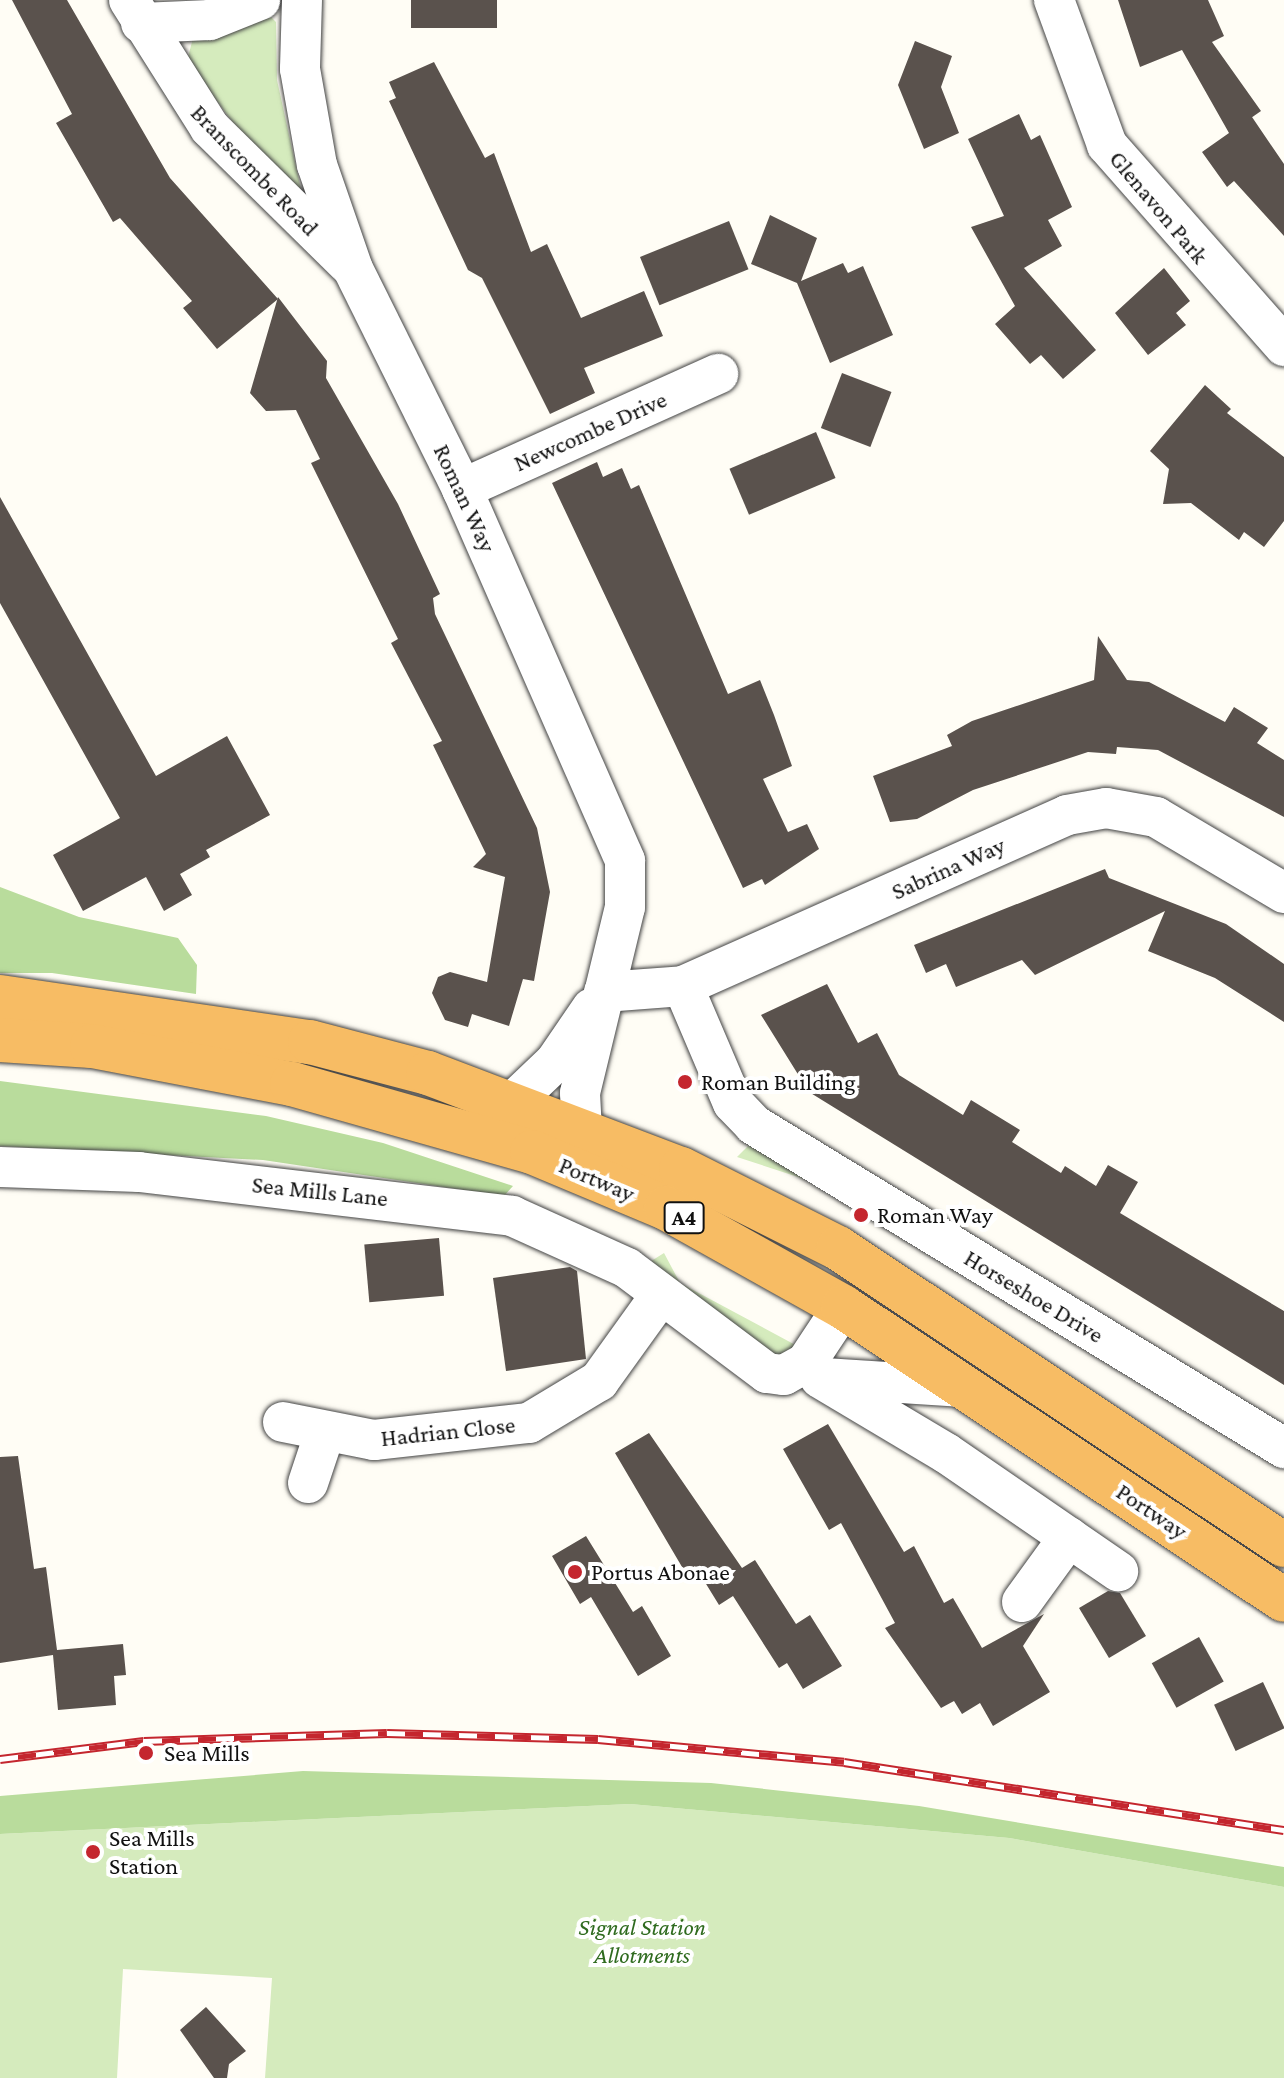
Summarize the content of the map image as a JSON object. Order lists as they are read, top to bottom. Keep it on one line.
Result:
{"streets":{"highway":["Portway","A4"],"street":["Branscombe Road","Glenavon Park","Newcombe Drive","Roman Way","Sabrina Way","Sea Mills Lane","Horseshoe Drive","Hadrian Close"]},"crossings":[["Branscombe Road","Roman Way"],["Newcombe Drive","Roman Way"],["Roman Way","Sabrina Way"],["Roman Way","Portway"],["Sabrina Way","Horseshoe Drive"],["Sea Mills Lane","Hadrian Close"]],"parks":["Signal Station Allotments"],"places":["Roman Building","Roman Way","Portus Abonae","Sea Mills","Sea Mills Station"]}
